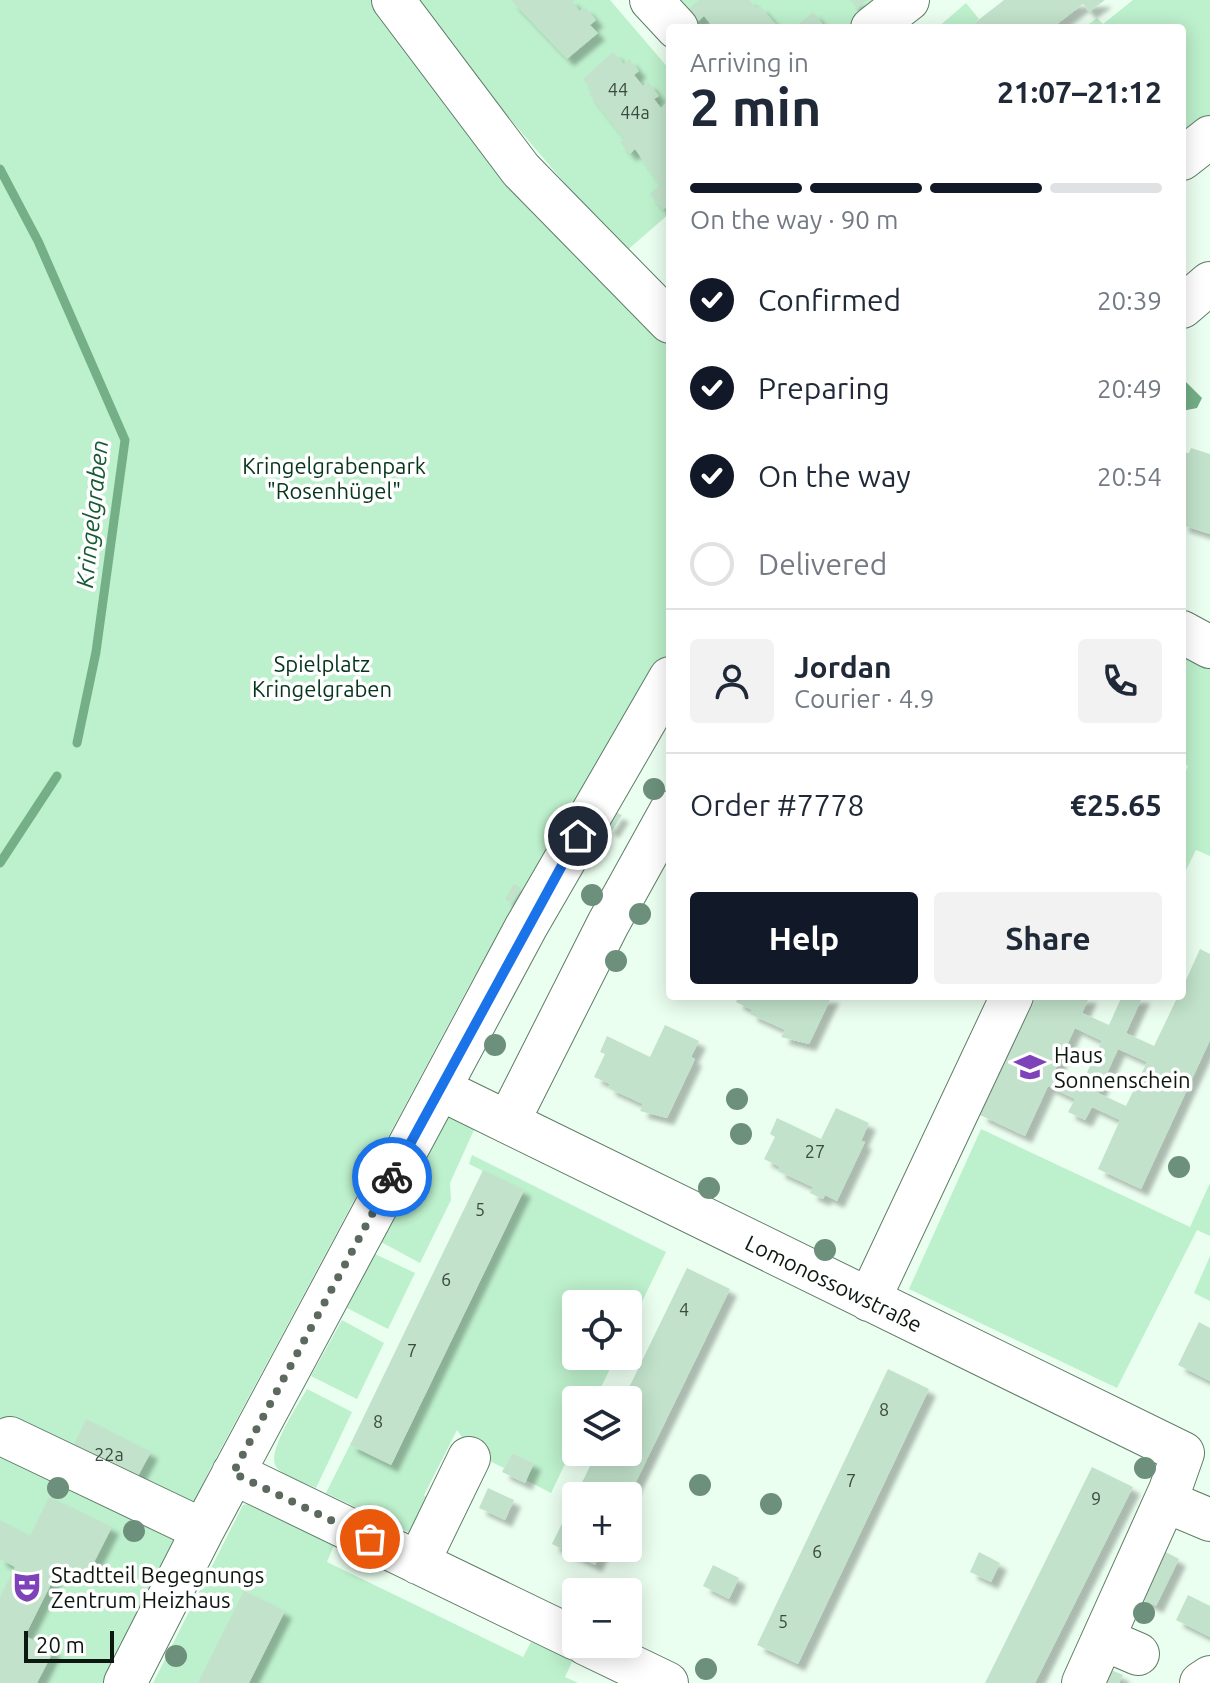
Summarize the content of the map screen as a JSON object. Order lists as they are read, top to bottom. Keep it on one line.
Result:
{"streets":{"street":["Lomonossowstraße"]},"water":["Kringelgraben"],"parks":["Kringelgrabenpark \"Rosenhügel\"","Spielplatz Kringelgraben"],"places":{"school or university":["Haus Sonnenschein"],"theatre":["Stadtteil Begegnungs Zentrum Heizhaus"]},"house_numbers":["44","44a","27","5","6","4","7","8","8","22a","7","9","6","5"],"scale_bar":"20 m","page":{"heading":["2 min","Arriving in","21:07–21:12"],"panel":["Jordan","Courier · 4.9","Order #7778","€25.65"],"bar":"On the way · 90 m","list":[["Confirmed","20:39"],["Preparing","20:49"],["On the way","20:54"],"Delivered"],"buttons":["Help","Share"],"map_buttons":["+","−"],"scale":"20 m"}}
